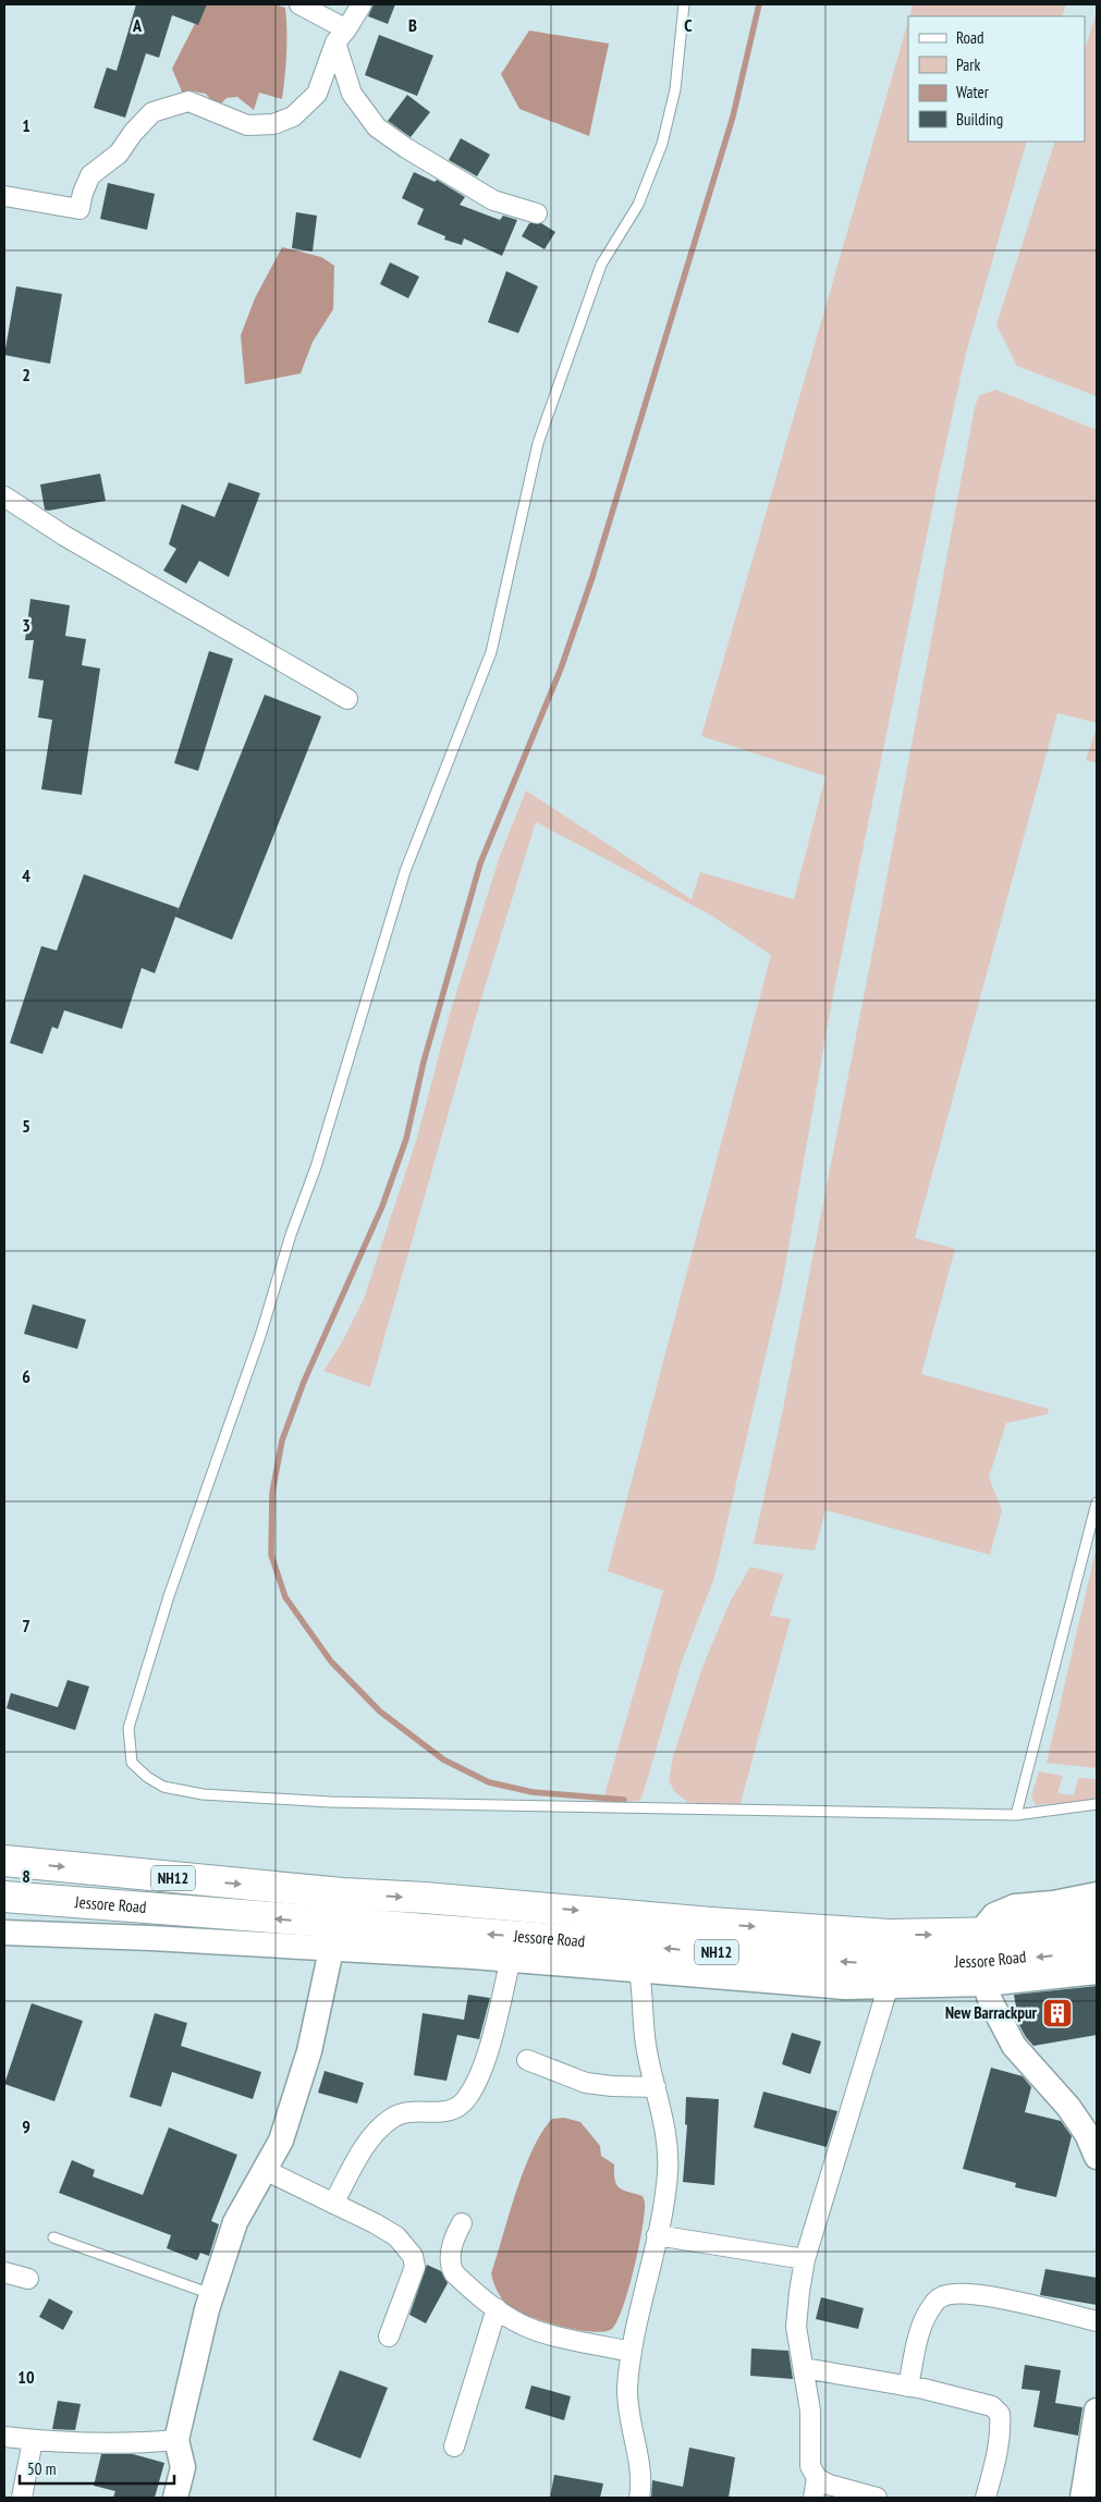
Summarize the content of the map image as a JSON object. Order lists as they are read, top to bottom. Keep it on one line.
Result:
{"streets":{"highway":["NH12","Jessore Road"]},"places":{"building":["New Barrackpur"]},"legend":["Road","Park","Water","Building"],"scale_bar":"50 m","grid":{"columns":["A","B","C"],"rows":["1","2","3","4","5","6","7","8","9","10"]}}
